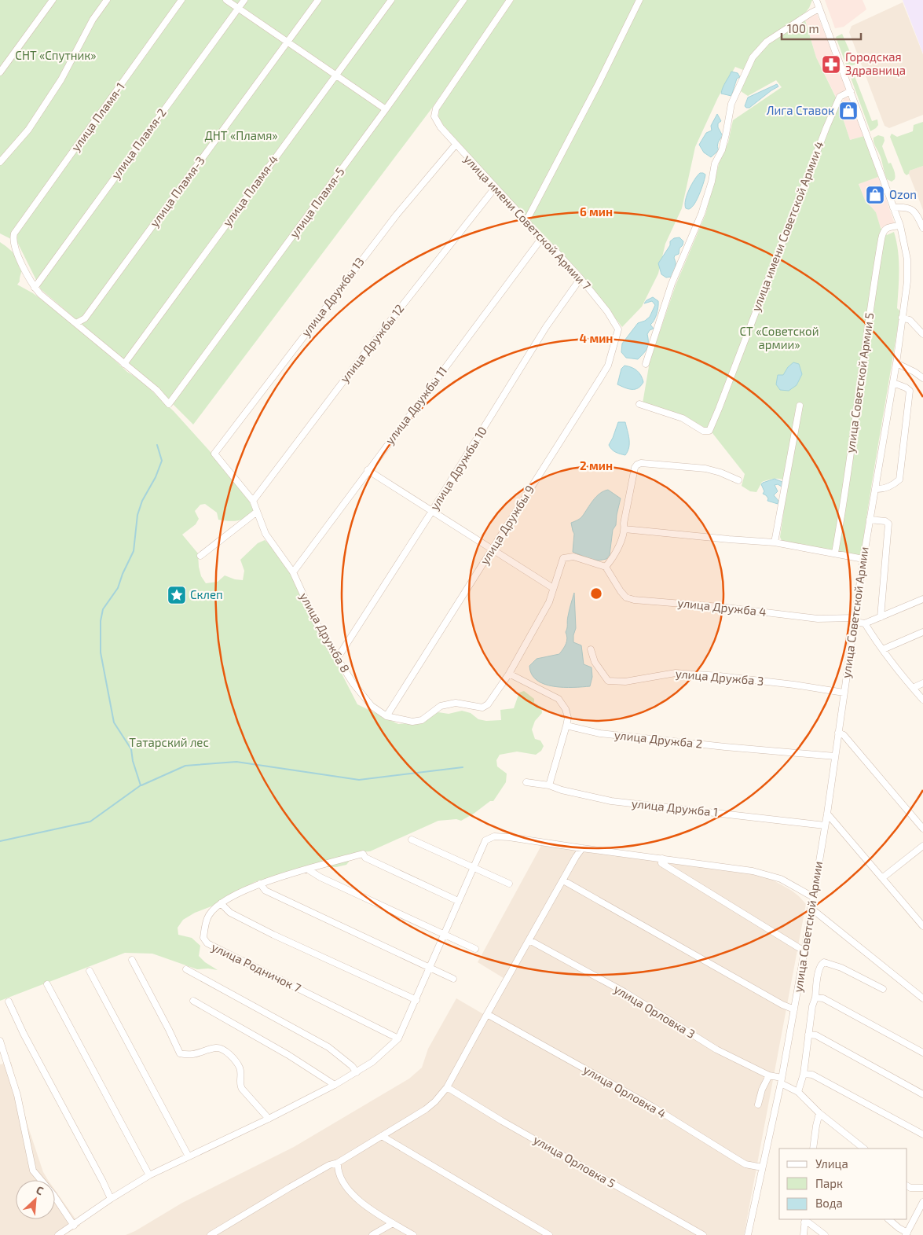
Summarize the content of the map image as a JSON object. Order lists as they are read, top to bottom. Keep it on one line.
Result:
{"streets":{"street":["улица Пламя-1","улица Пламя-2","улица Пламя-4","улица Пламя-3","улица Пламя-5","улица имени Советской Армии 7","улица имени Советской Армии 4","улица Дружбы 13","улица Дружбы 12","улица Советской Армии 5","улица Дружбы 11","улица Дружбы 10","улица Дружбы 9","улица Дружба 4","улица Советской Армии","улица Дружба 8","улица Дружба 3","улица Дружба 2","улица Дружба 1","улица Родничок 7","улица Орловка 3","улица Орловка 4","улица Орловка 5"]},"crossings":[["улица Пламя-1","улица Пламя-2"],["улица Пламя-4","улица Пламя-5"],["улица имени Советской Армии 7","улица Дружбы 13"],["улица имени Советской Армии 7","улица Дружбы 12"],["улица имени Советской Армии 7","улица Дружбы 11"],["улица имени Советской Армии 7","улица Дружбы 10"],["улица имени Советской Армии 7","улица Дружбы 9"],["улица имени Советской Армии 4","улица Советской Армии"],["улица Дружбы 13","улица Дружба 8"],["улица Дружбы 12","улица Дружба 8"],["улица Советской Армии 5","улица Советской Армии"],["улица Дружбы 11","улица Дружба 8"],["улица Дружбы 10","улица Дружба 8"],["улица Дружбы 9","улица Дружба 8"],["улица Дружба 4","улица Советской Армии"],["улица Дружба 4","улица Дружба 8"],["улица Советской Армии","улица Дружба 3"],["улица Советской Армии","улица Дружба 2"],["улица Советской Армии","улица Дружба 1"],["улица Советской Армии","улица Орловка 3"],["улица Советской Армии","улица Орловка 4"]],"parks":["СНТ «Спутник»","ДНТ «Пламя»","СТ «Советской армии»","Татарский лес"],"places":{"pharmacy":["Городская Здравница"],"shop":["Лига Ставок","Ozon"],"place":["Склеп"]},"legend":["Улица","Парк","Вода"],"scale_bar":"100 m","north":"top right","rings":["6 мин","4 мин","2 мин"]}
